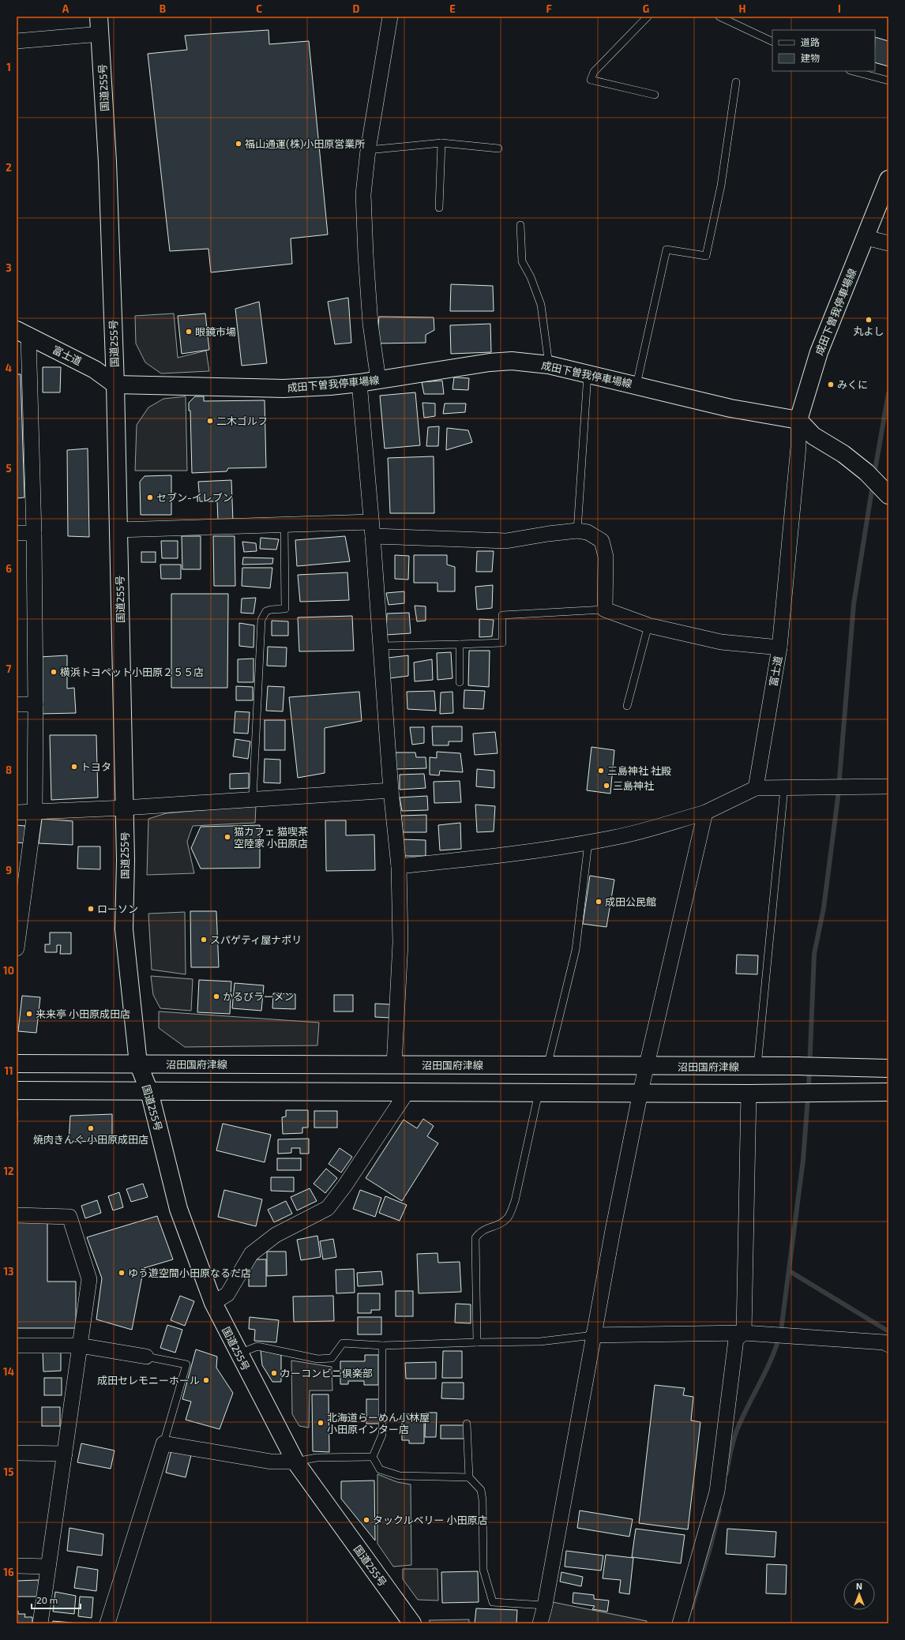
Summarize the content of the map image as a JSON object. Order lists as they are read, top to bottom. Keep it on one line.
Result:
{"streets":{"main road":["国道255号","成田下曽我停車場線","富士道","沼田国府津線"]},"crossings":[["国道255号","成田下曽我停車場線"],["国道255号","富士道"],["国道255号","沼田国府津線"],["成田下曽我停車場線","富士道"]],"places":["福山通運(株)小田原営業所","丸よし","眼鏡市場","みくに","二木ゴルフ","セブン-イレブン","横浜トヨペット小田原２５５店","トヨタ","三島神社 社殿","三島神社","猫カフェ 猫喫茶 空陸家 小田原店","成田公民館","ローソン","スパゲティ屋ナポリ","かるびラーメン","来来亭 小田原成田店","焼肉きんぐ 小田原成田店","ゆう遊空間小田原なるだ店","カーコンビニ倶楽部","成田セレモニーホール","北海道らーめん小林屋 小田原インター店","タックルベリー 小田原店"],"legend":["道路","建物"],"scale_bar":"20 m","north":"top","grid":{"columns":["A","B","C","D","E","F","G","H","I"],"rows":["1","2","3","4","5","6","7","8","9","10","11","12","13","14","15","16"]}}
